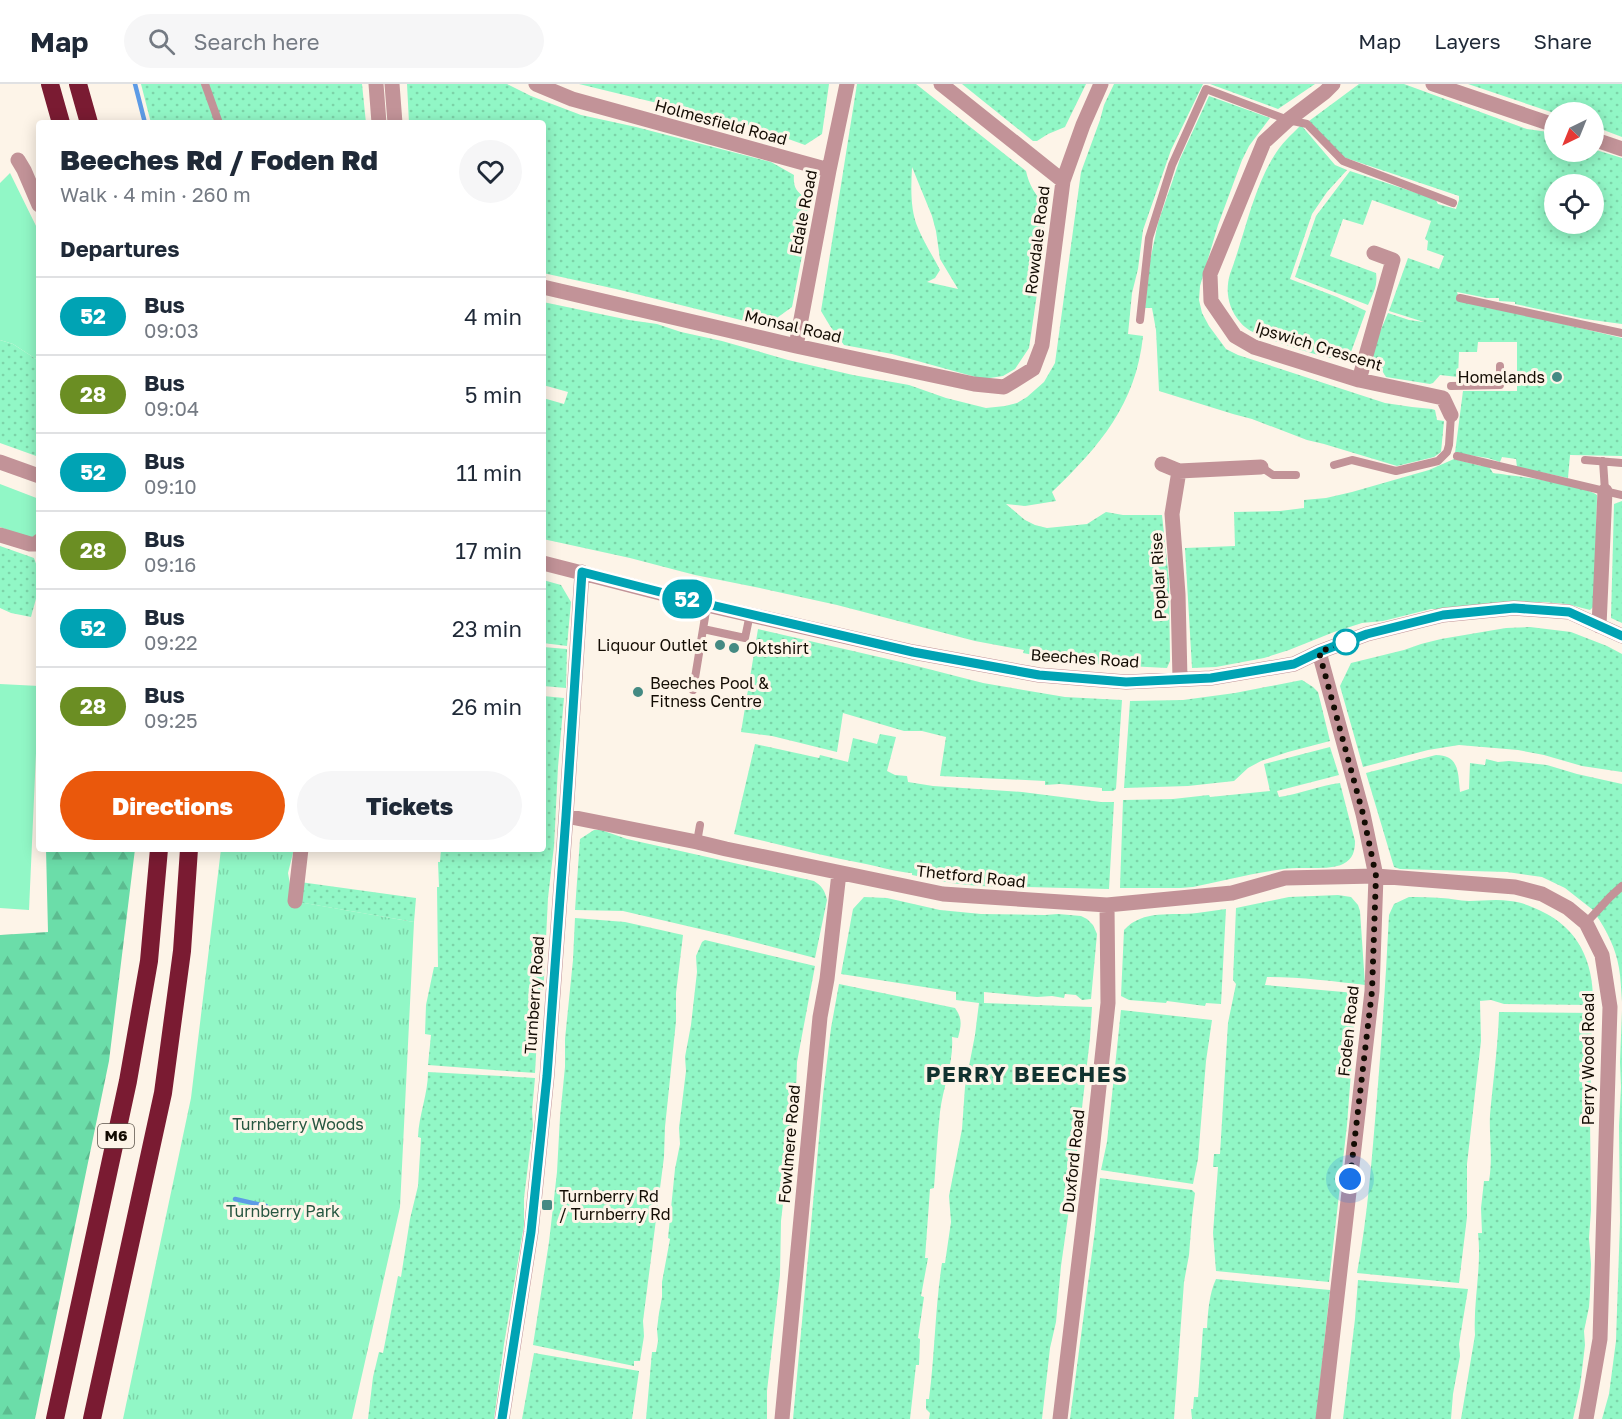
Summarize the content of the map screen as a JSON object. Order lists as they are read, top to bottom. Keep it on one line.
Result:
{"streets":{"highway":["M6"],"street":["Holmesfield Road","Edale Road","Rowdale Road","Monsal Road","Ipswich Crescent","Poplar Rise","Beeches Road","Thetford Road","Turnberry Road","Foden Road","Perry Wood Road","Fowlmere Road","Duxford Road"]},"crossings":[["Holmesfield Road","Edale Road"],["Edale Road","Monsal Road"],["Rowdale Road","Monsal Road"],["Poplar Rise","Beeches Road"],["Beeches Road","Turnberry Road"],["Beeches Road","Foden Road"],["Thetford Road","Turnberry Road"],["Thetford Road","Foden Road"],["Thetford Road","Perry Wood Road"],["Thetford Road","Fowlmere Road"],["Thetford Road","Duxford Road"],["Foden Road","Perry Wood Road"]],"districts":["PERRY BEECHES"],"parks":["Turnberry Woods","Turnberry Park"],"places":{"other":["Homelands","Liquour Outlet","Oktshirt","Beeches Pool & Fitness Centre"],"transit":["Turnberry Rd / Turnberry Rd"]},"lines":["bus line 52"],"north":"bottom left","page":{"header":"Map","search":"Search here","nav":["Map","Layers","Share"],"on_map":"52","heading":[["Beeches Rd / Foden Rd","Walk · 4 min · 260 m"],"Departures"],"list":[{"mark":"52","name":"Bus","note":"09:03","value":"4 min"},{"mark":"28","name":"Bus","note":"09:04","value":"5 min"},{"mark":"52","name":"Bus","note":"09:10","value":"11 min"},{"mark":"28","name":"Bus","note":"09:16","value":"17 min"},{"mark":"52","name":"Bus","note":"09:22","value":"23 min"},{"mark":"28","name":"Bus","note":"09:25","value":"26 min"}],"buttons":["Directions","Tickets"]}}
